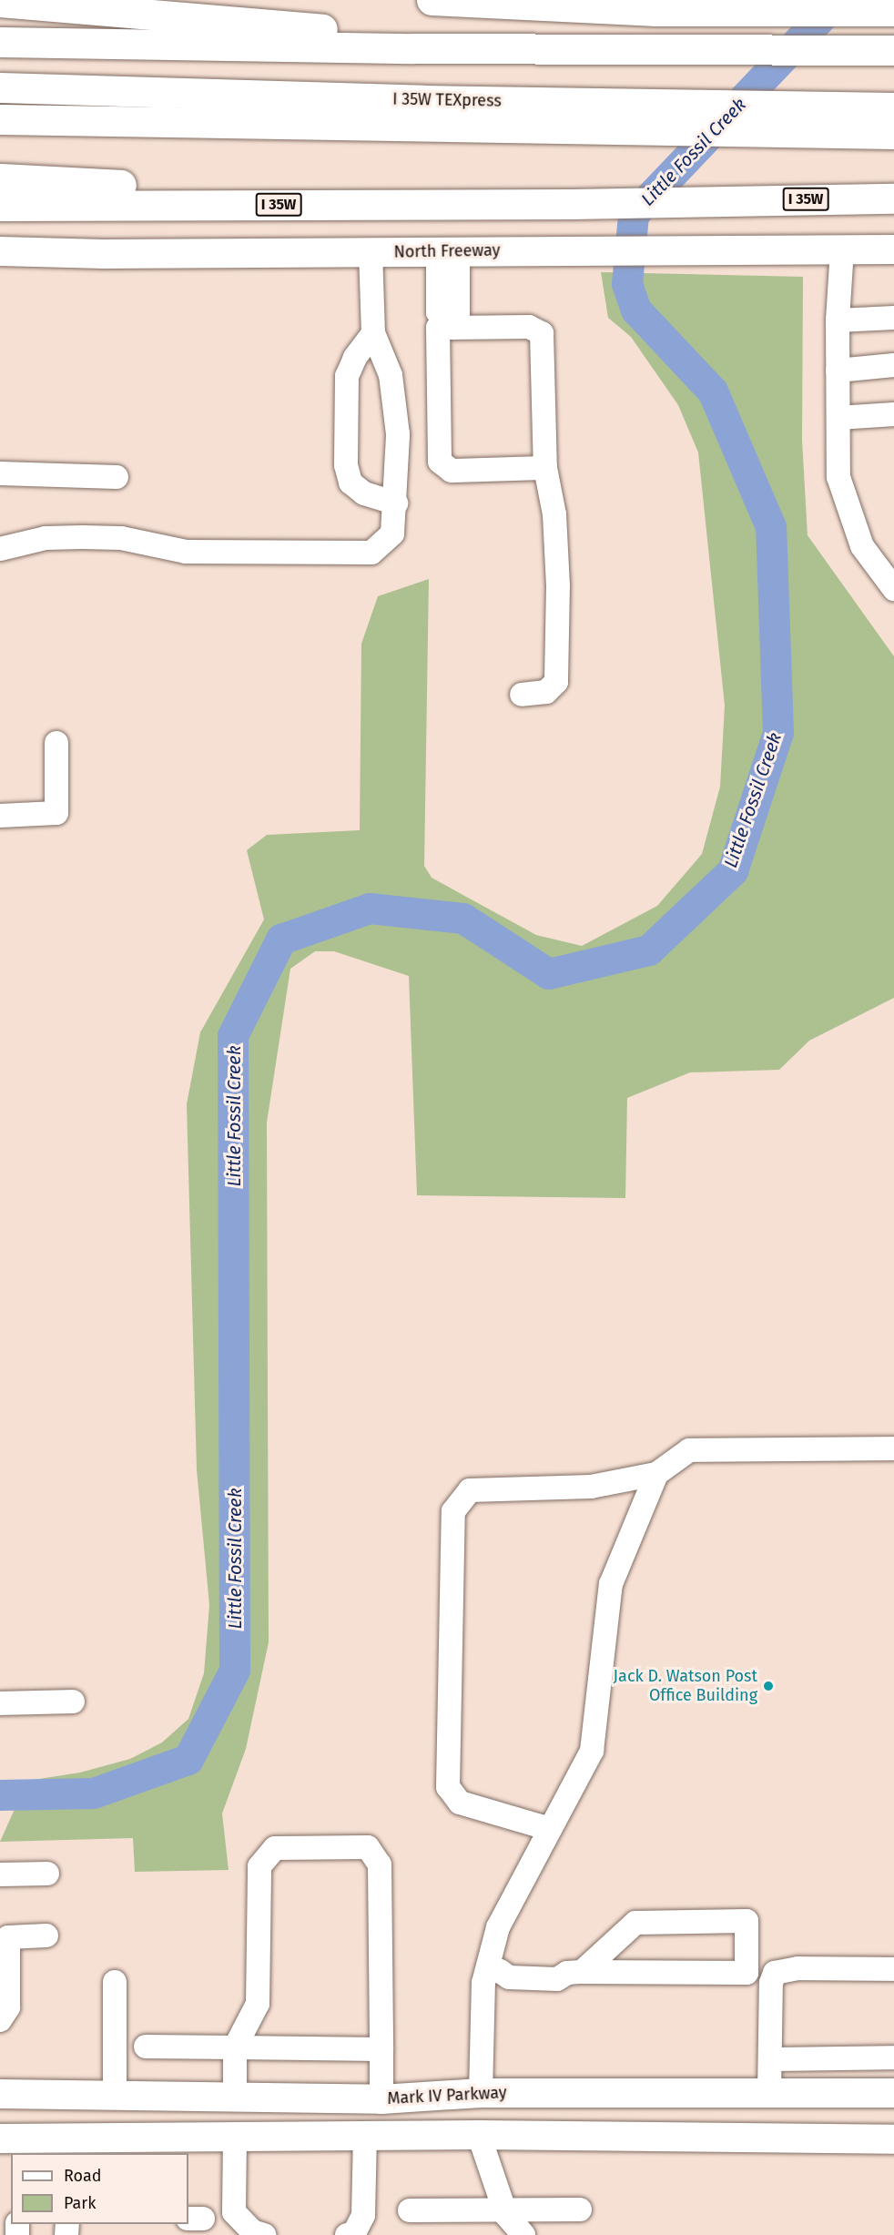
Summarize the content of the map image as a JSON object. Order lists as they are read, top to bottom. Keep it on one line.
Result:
{"streets":{"highway":["I 35W TEXpress","I 35W"],"main road":["North Freeway","Mark IV Parkway"]},"water":["Little Fossil Creek"],"places":["Jack D. Watson Post Office Building"],"legend":["Road","Park"]}
